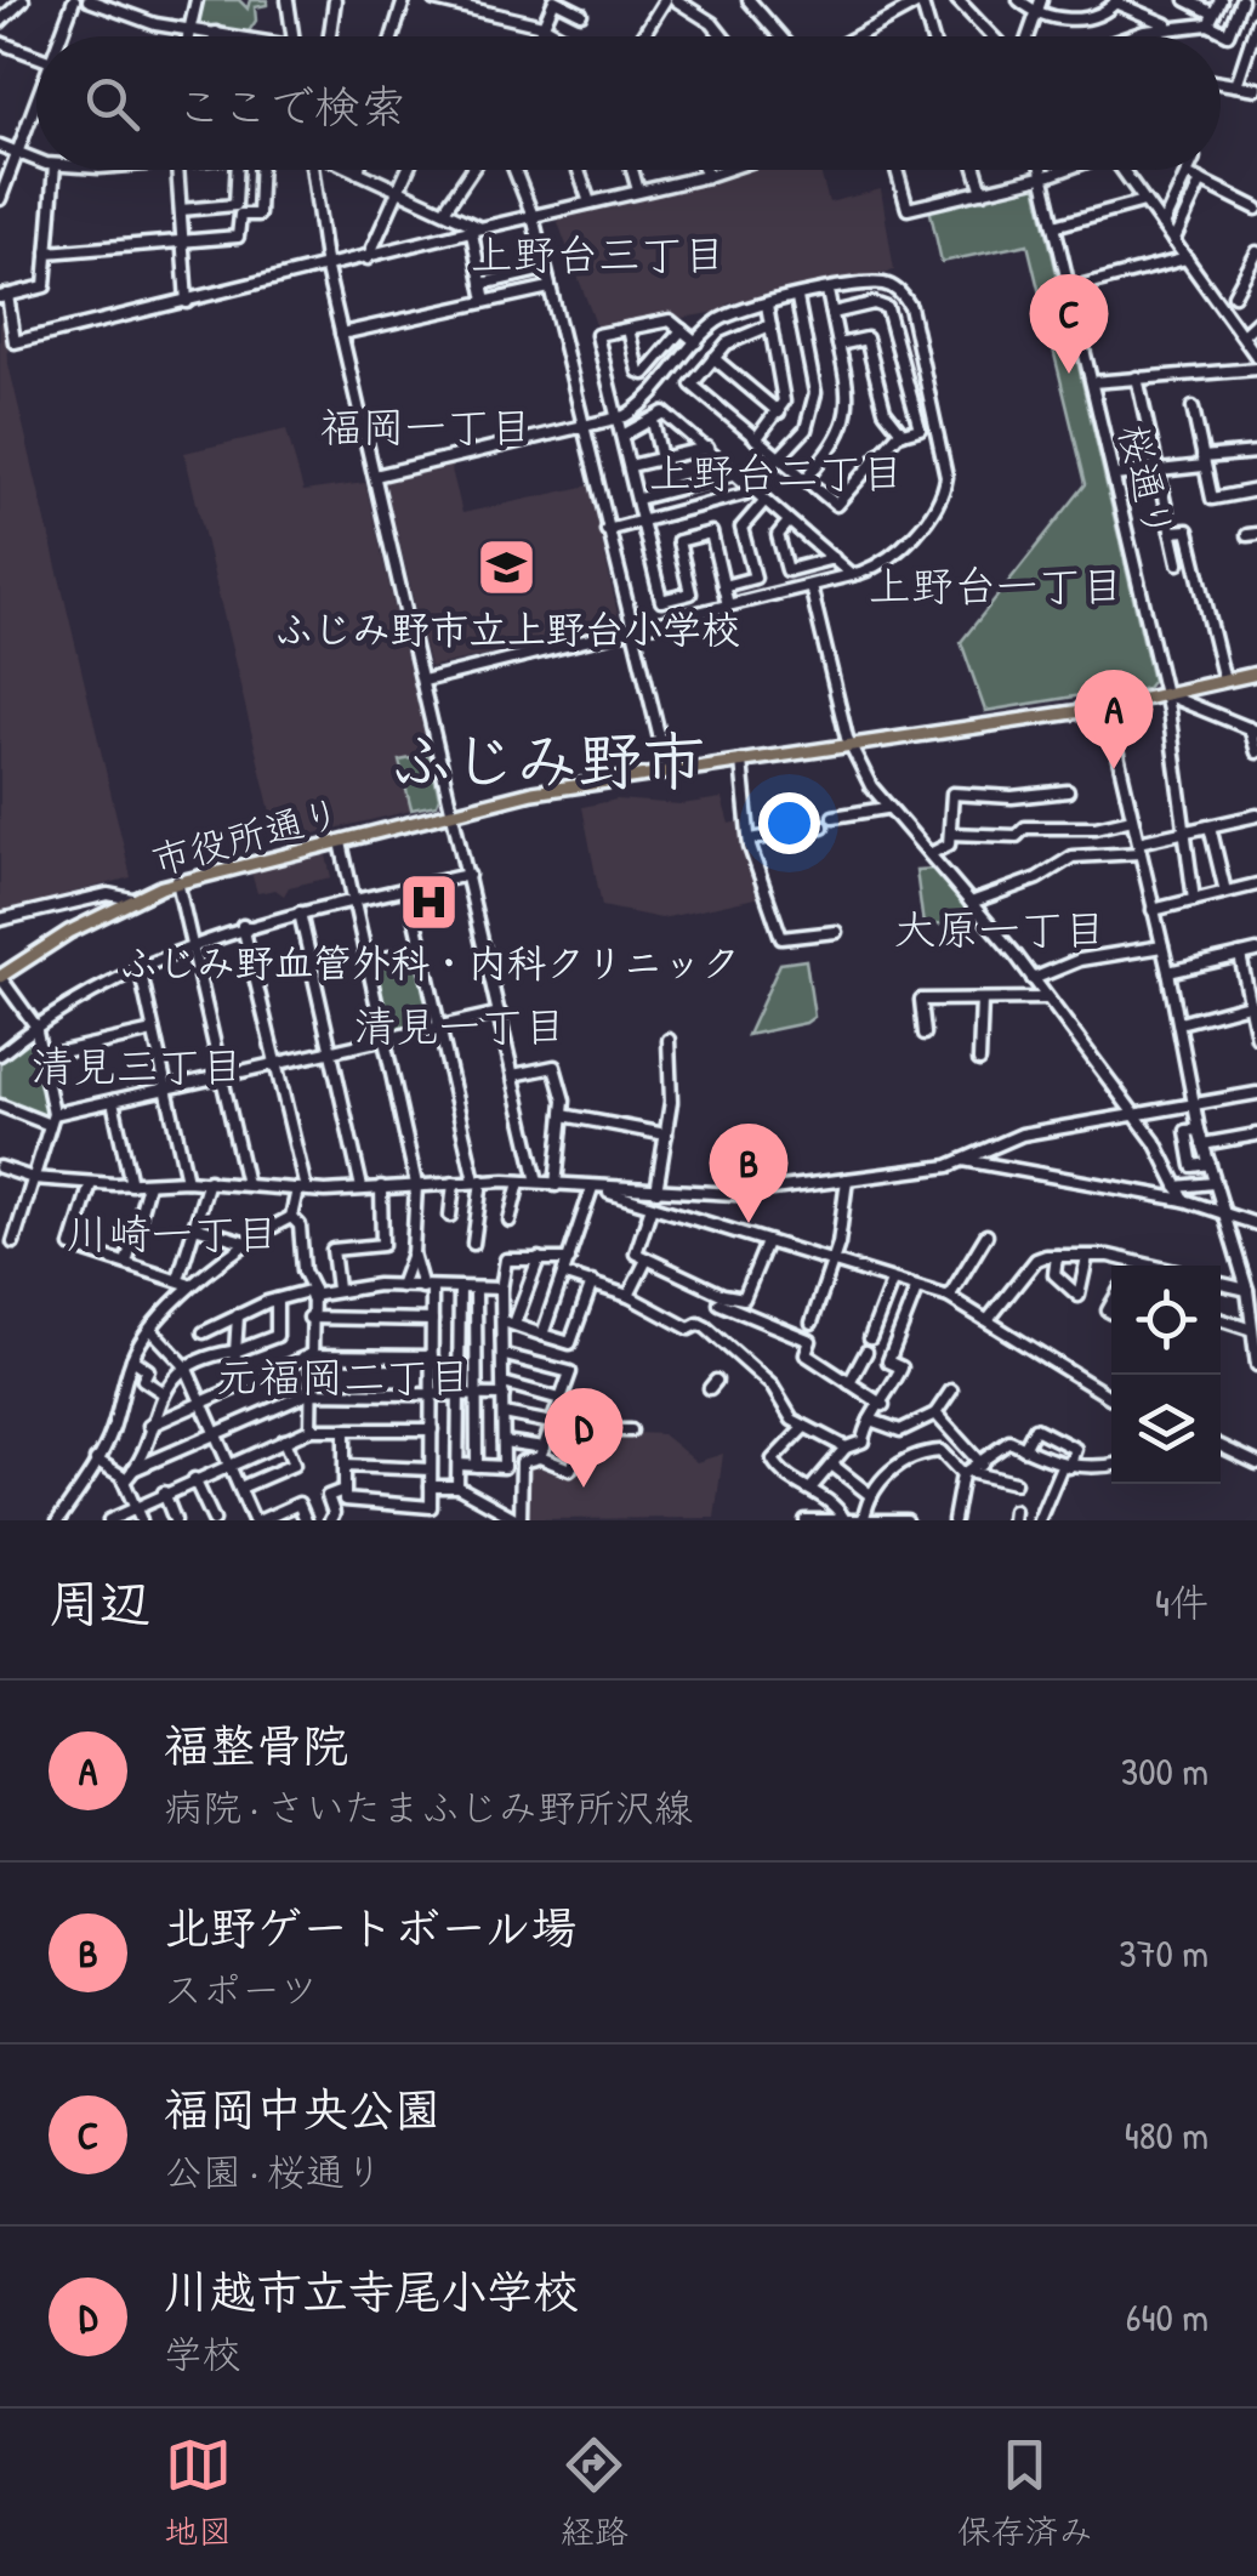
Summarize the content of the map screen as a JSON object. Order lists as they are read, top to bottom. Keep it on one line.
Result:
{"streets":{"main road":["市役所通り"],"street":["桜通り"]},"crossings":[["桜通り","市役所通り"]],"districts":["上野台三丁目","福岡一丁目","上野台二丁目","上野台一丁目","ふじみ野市","大原一丁目","清見一丁目","清見三丁目","川崎一丁目","元福岡二丁目"],"places":{"school or university":["ふじみ野市立上野台小学校"],"hospital":["ふじみ野血管外科・内科クリニック"]},"page":{"search":"ここで検索","pins":["C","A","B","D"],"heading":["周辺","4件"],"list":[{"mark":"A","name":"福整骨院","note":"病院 · さいたまふじみ野所沢線","value":"300 m"},{"mark":"B","name":"北野ゲートボール場","note":"スポーツ","value":"370 m"},{"mark":"C","name":"福岡中央公園","note":"公園 · 桜通り","value":"480 m"},{"mark":"D","name":"川越市立寺尾小学校","note":"学校","value":"640 m"}],"nav":["地図","経路","保存済み"]}}
